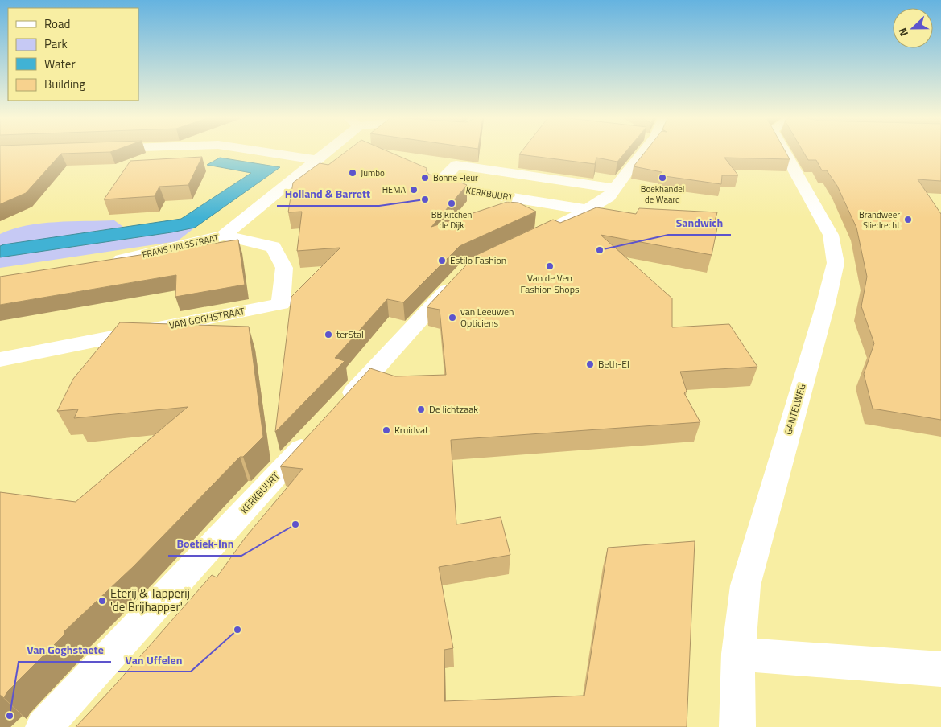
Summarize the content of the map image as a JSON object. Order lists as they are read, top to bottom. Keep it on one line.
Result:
{"streets":{"street":["KERKBUURT","FRANS HALSSTRAAT","VAN GOGHSTRAAT","GANTELWEG"]},"crossings":[["FRANS HALSSTRAAT","VAN GOGHSTRAAT"]],"places":["Jumbo","Bonne Fleur","Boekhandel de Waard","HEMA","Holland & Barrett","BB Kitchen de Dijk","Brandweer Sliedrecht","Sandwich","Estilo Fashion","Van de Ven Fashion Shops","van Leeuwen Opticiens","terStal","Beth-El","De lichtzaak","Kruidvat","Boetiek-Inn","Eterij & Tapperij 'de Brijhapper'","Van Uffelen","Van Goghstaete"],"legend":["Road","Park","Water","Building"],"north":"left"}
